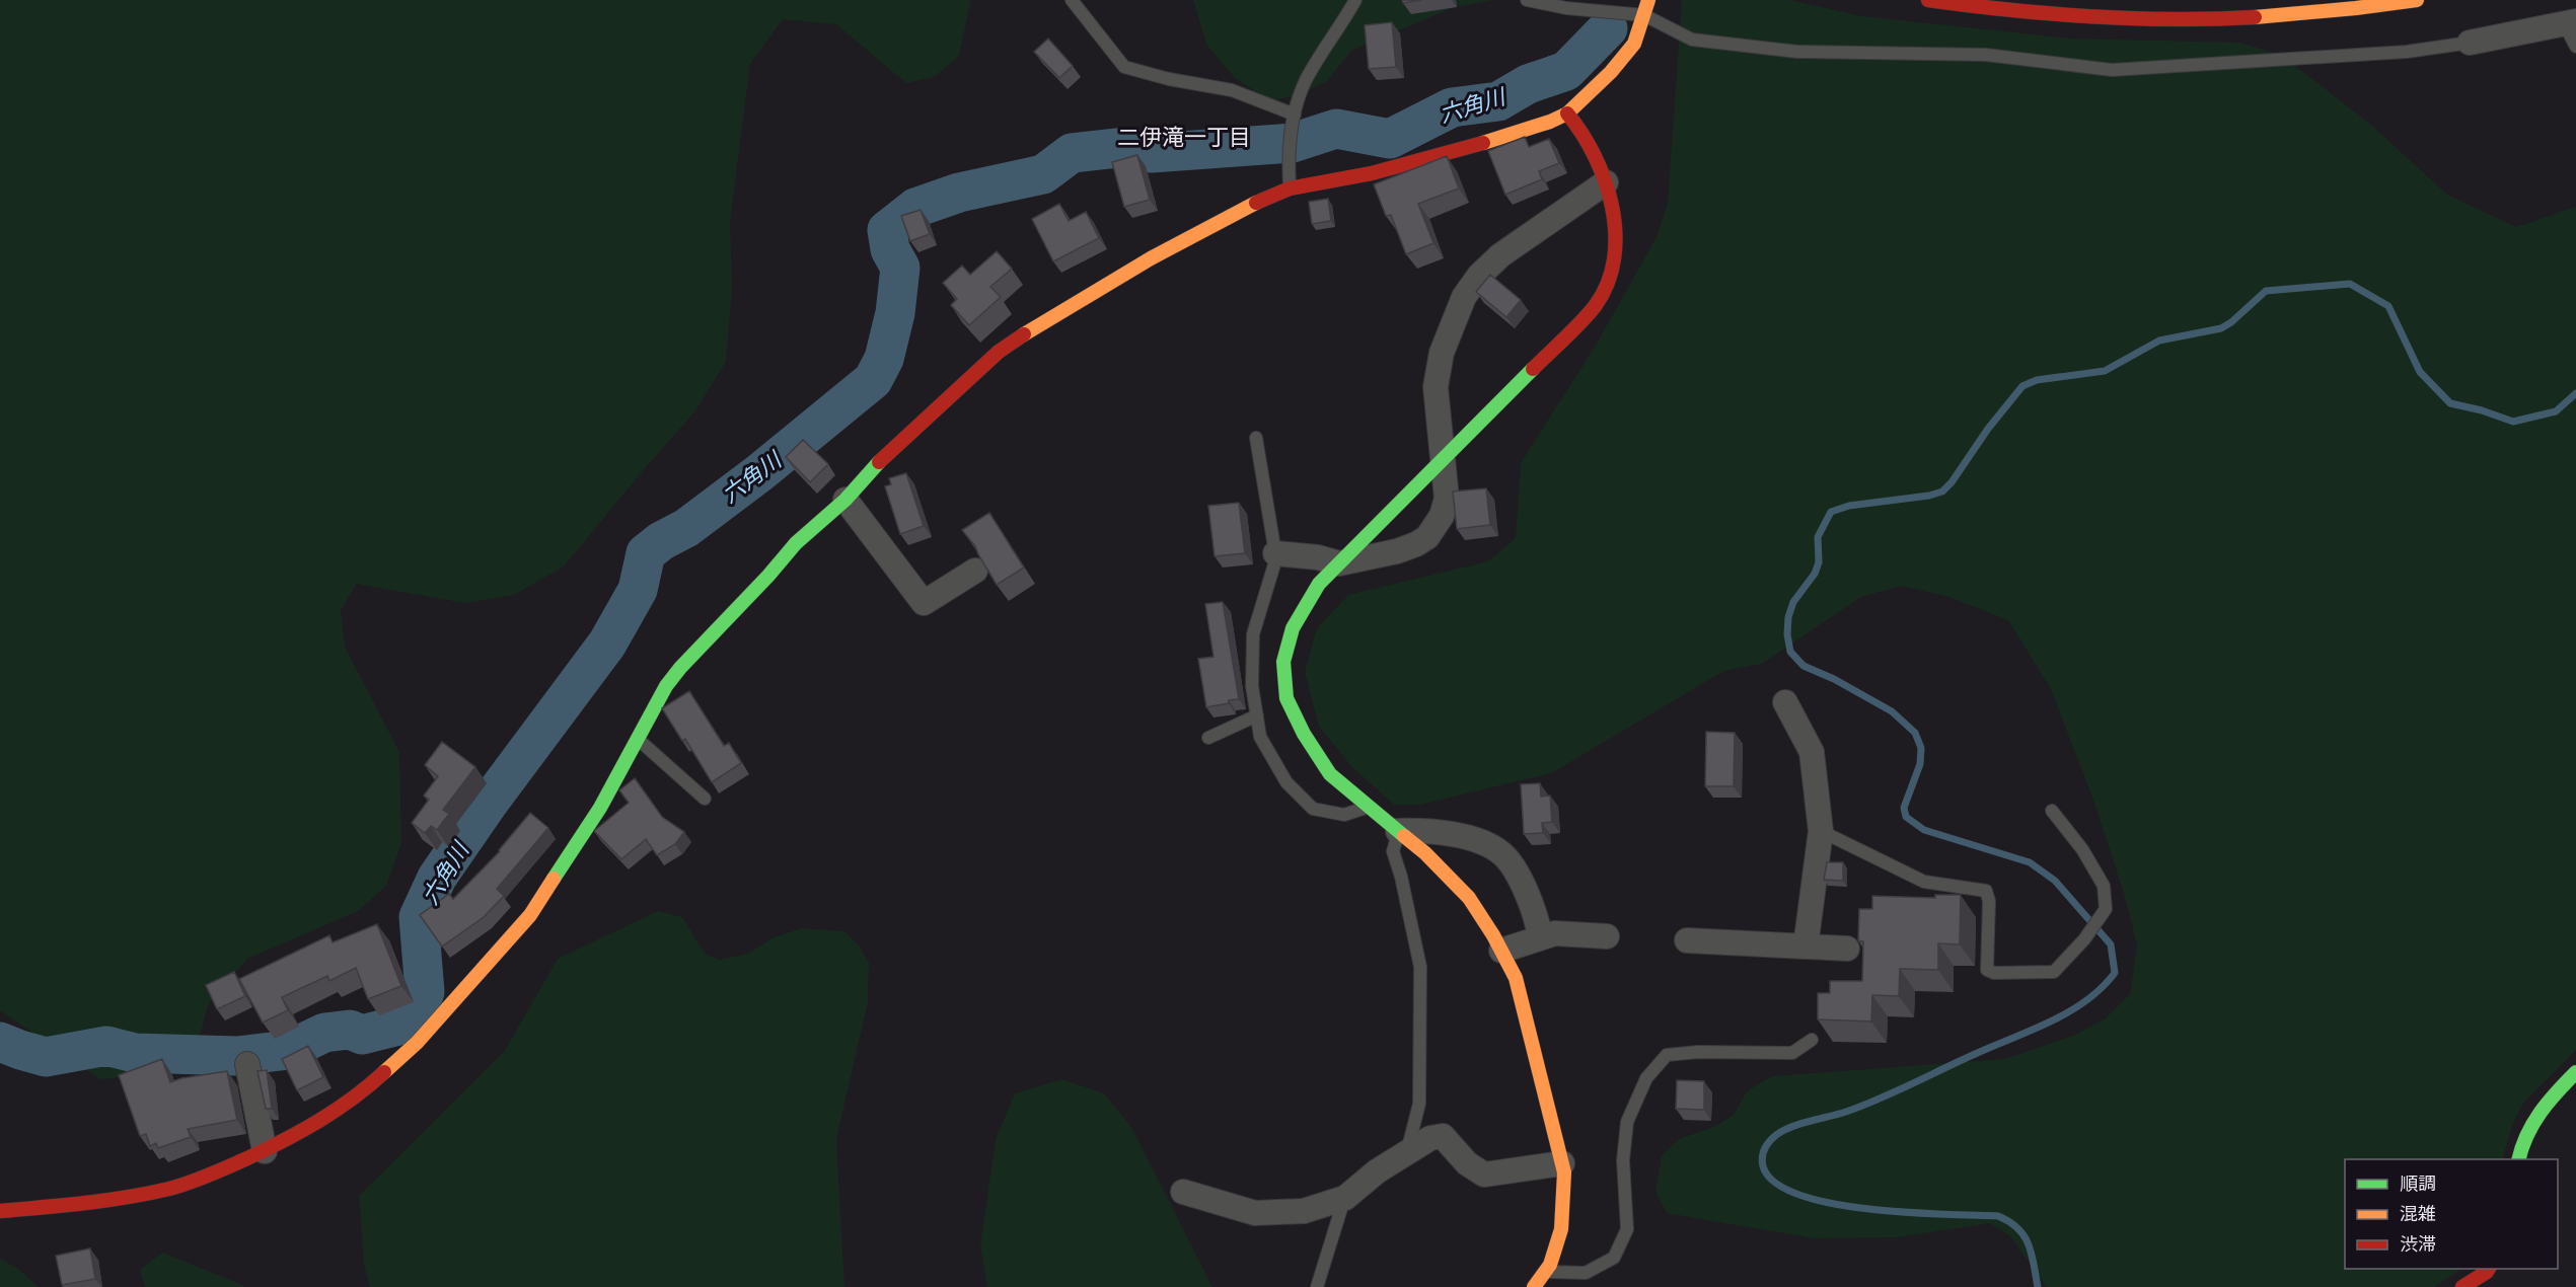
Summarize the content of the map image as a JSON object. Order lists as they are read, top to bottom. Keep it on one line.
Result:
{"districts":["二伊滝一丁目"],"water":["六角川"],"legend":["順調","混雑","渋滞"]}
